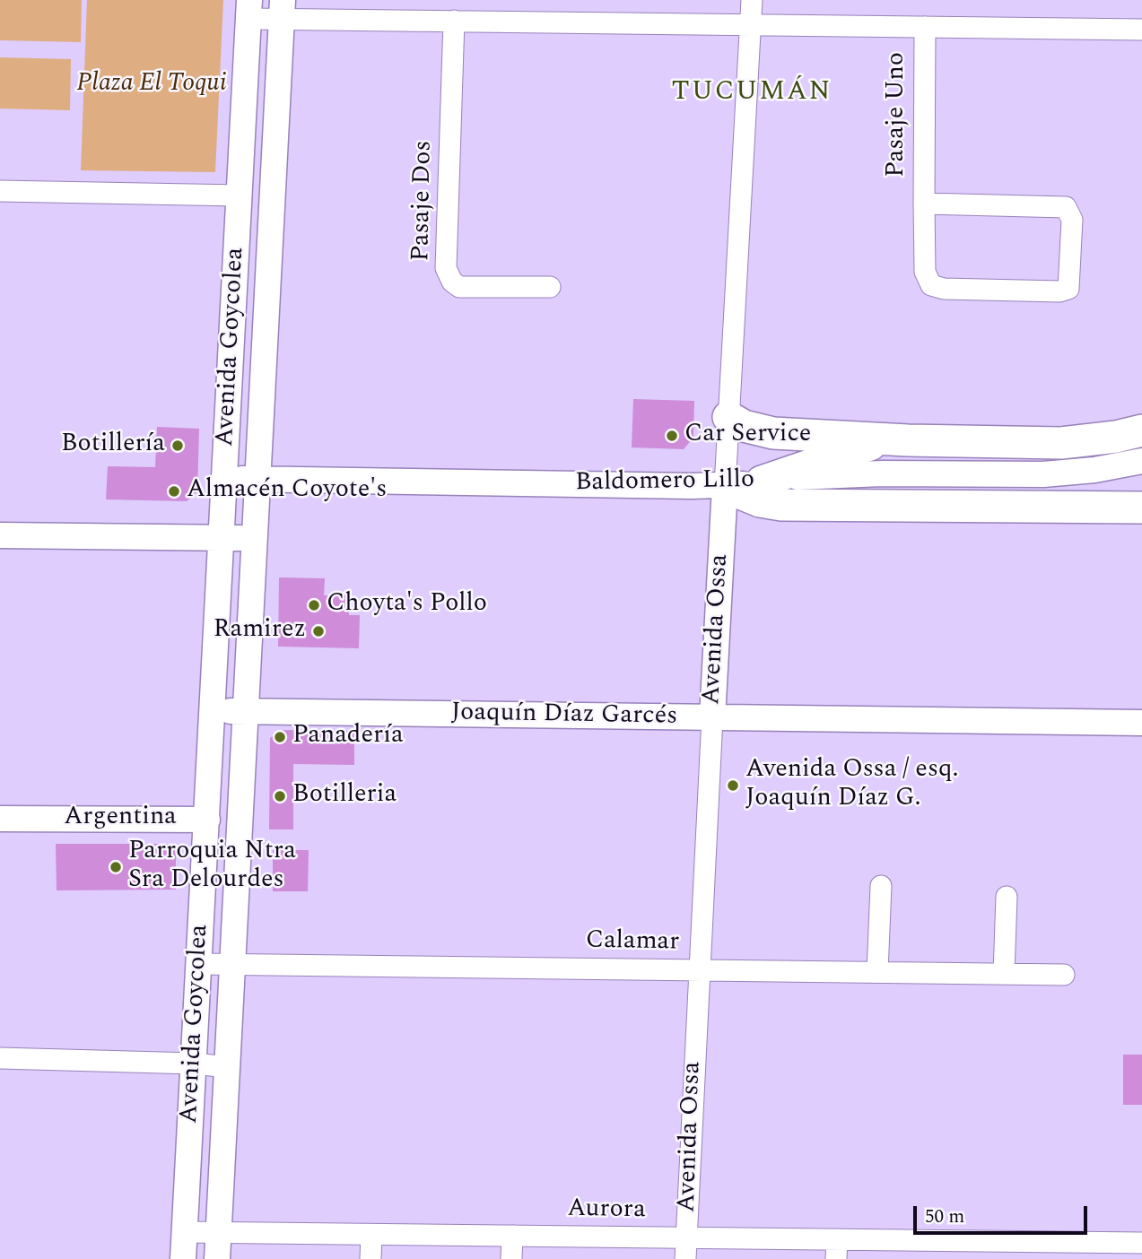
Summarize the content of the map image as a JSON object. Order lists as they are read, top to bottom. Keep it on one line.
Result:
{"streets":{"street":["Pasaje Uno","Pasaje Dos","Avenida Goycolea","Baldomero Lillo","Avenida Ossa","Joaquín Díaz Garcés","Argentina","Calamar","Aurora"]},"crossings":[["Avenida Goycolea","Baldomero Lillo"],["Avenida Goycolea","Joaquín Díaz Garcés"],["Avenida Goycolea","Argentina"],["Avenida Goycolea","Calamar"],["Avenida Goycolea","Aurora"],["Baldomero Lillo","Avenida Ossa"],["Avenida Ossa","Joaquín Díaz Garcés"],["Avenida Ossa","Calamar"],["Avenida Ossa","Aurora"]],"districts":["TUCUMÁN"],"parks":["Plaza El Toqui"],"places":["Car Service","Botillería","Almacén Coyote's","Choyta's Pollo","Ramirez","Panadería","Avenida Ossa / esq. Joaquín Díaz G.","Botilleria","Parroquia Ntra Sra Delourdes"],"scale_bar":"50 m"}
